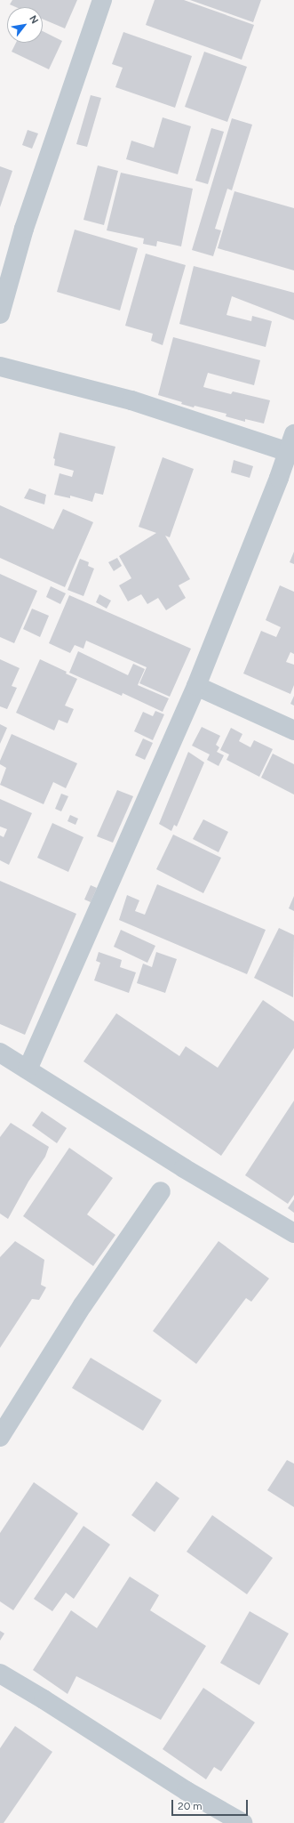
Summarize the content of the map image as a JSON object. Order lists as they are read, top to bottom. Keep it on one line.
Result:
{"scale_bar":"20 m","north":"top right"}
